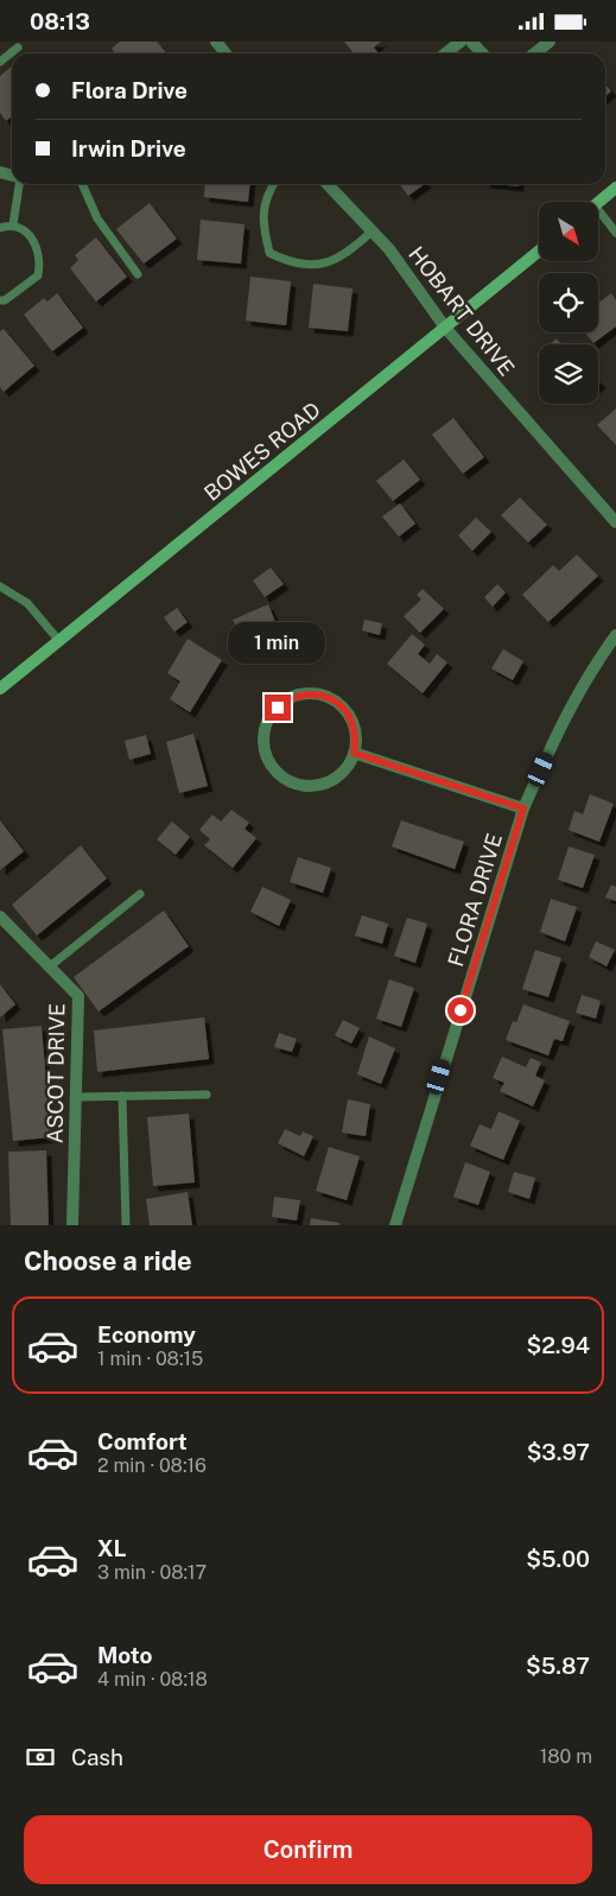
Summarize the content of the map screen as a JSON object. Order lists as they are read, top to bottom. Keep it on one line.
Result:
{"streets":{"main road":["BOWES ROAD"],"street":["HOBART DRIVE","FLORA DRIVE","ASCOT DRIVE"]},"crossings":[["HOBART DRIVE","BOWES ROAD"]],"north":"bottom right","page":{"status":"08:13","banner":["Flora Drive","Irwin Drive"],"bubble":"1 min","heading":"Choose a ride","list":[{"name":"Economy","note":"1 min · 08:15","value":"$2.94"},{"name":"Comfort","note":"2 min · 08:16","value":"$3.97"},{"name":"XL","note":"3 min · 08:17","value":"$5.00"},{"name":"Moto","note":"4 min · 08:18","value":"$5.87"}],"pay":["Cash","180 m"],"buttons":"Confirm"}}
